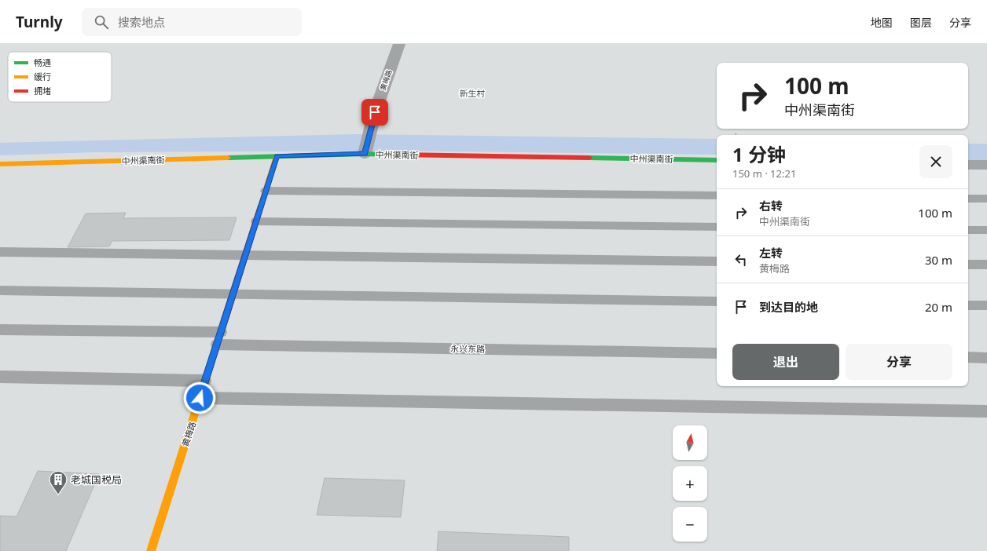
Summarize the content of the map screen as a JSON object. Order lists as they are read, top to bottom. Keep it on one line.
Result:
{"streets":{"street":["黄梅路","中州渠南街"],"lane":["永兴东路"]},"crossings":[["黄梅路","中州渠南街"],["黄梅路","永兴东路"]],"districts":["新生村"],"places":{"building":["老城国税局"]},"legend":["畅通","缓行","拥堵"],"north":"top","page":{"header":"Turnly","search":"搜索地点","nav":["地图","图层","分享"],"turn":["100 m","中州渠南街"],"heading":["1 分钟","150 m · 12:21"],"list":[{"name":"右转","note":"中州渠南街","value":"100 m"},{"name":"左转","note":"黄梅路","value":"30 m"},{"name":"到达目的地","value":"20 m"}],"buttons":["退出","分享"],"map_buttons":["+","−"]}}
